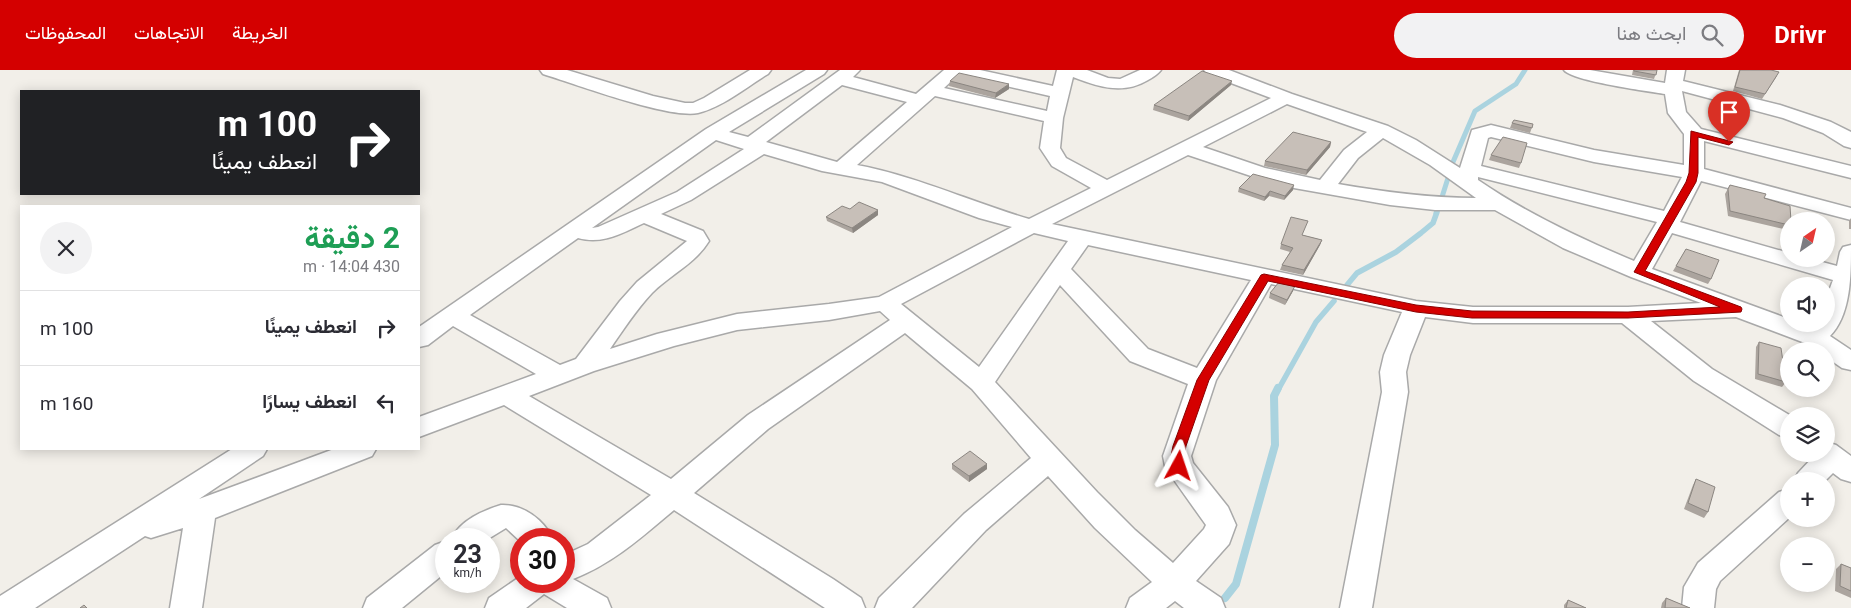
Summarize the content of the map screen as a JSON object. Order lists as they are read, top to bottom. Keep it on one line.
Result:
{"north":"top right","page":{"header":"Drivr","search":"ابحث هنا","nav":["الخريطة","الاتجاهات","المحفوظات"],"turn":["100 m","انعطف يمينًا"],"heading":["2 دقيقة","430 m · 14:04"],"map_buttons":["+","−"],"list":[{"name":"انعطف يمينًا","value":"100 m"},{"name":"انعطف يسارًا","value":"160 m"}],"speed":"23 km/h","limit":"30"}}
